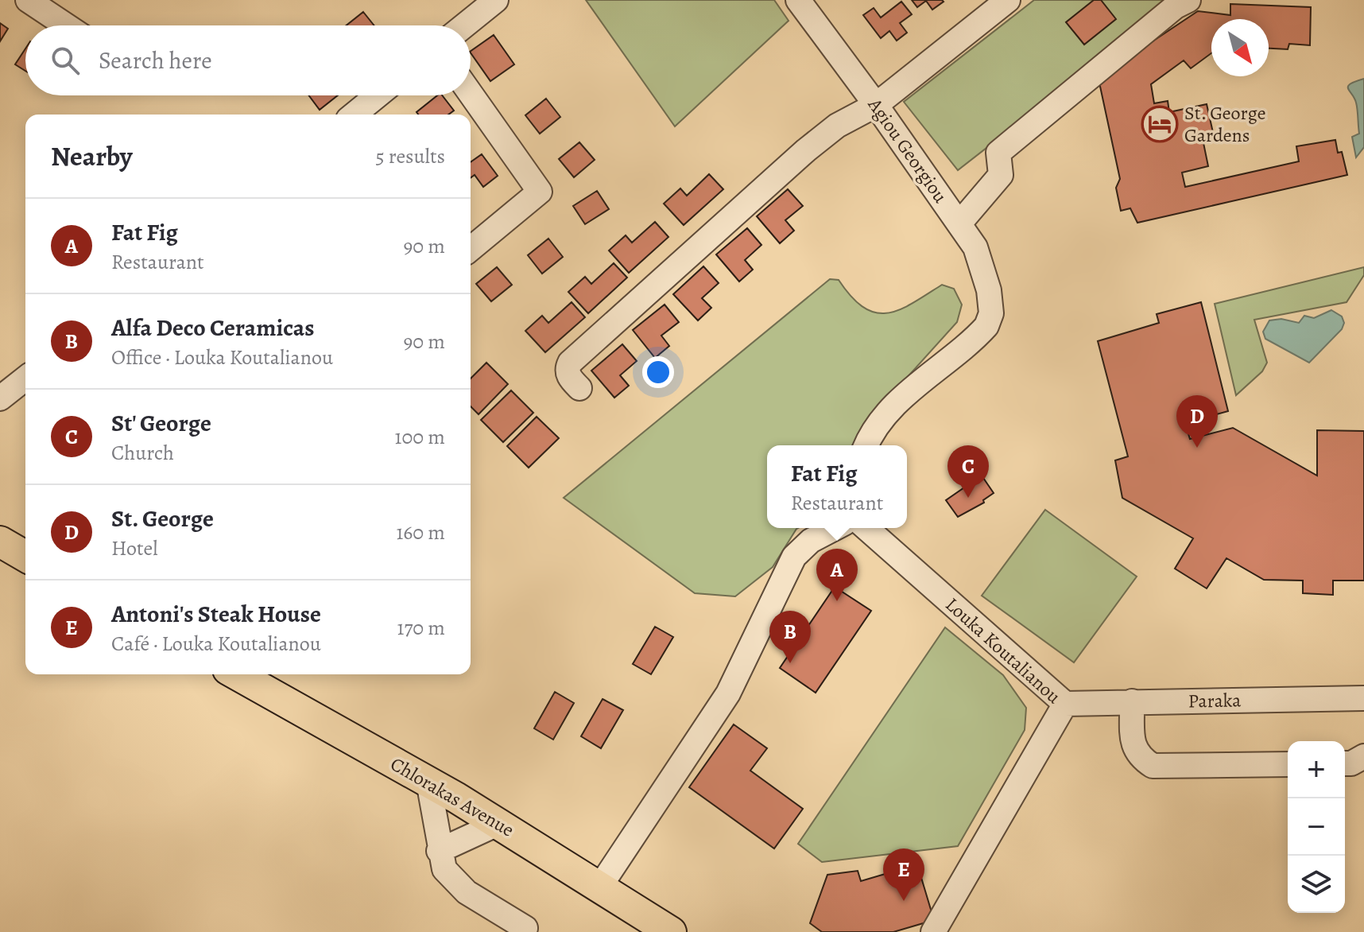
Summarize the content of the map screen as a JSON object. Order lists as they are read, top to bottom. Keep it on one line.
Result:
{"streets":{"main road":["Chlorakas Avenue"],"street":["Agiou Georgiou","Louka Koutalianou","Paraka"]},"crossings":[["Louka Koutalianou","Paraka"]],"places":{"hotel":["St. George Gardens"]},"north":"bottom right","page":{"search":"Search here","heading":["Nearby","5 results"],"list":[{"mark":"A","name":"Fat Fig","note":"Restaurant","value":"90 m"},{"mark":"B","name":"Alfa Deco Ceramicas","note":"Office · Louka Koutalianou","value":"90 m"},{"mark":"C","name":"St' George","note":"Church","value":"100 m"},{"mark":"D","name":"St. George","note":"Hotel","value":"160 m"},{"mark":"E","name":"Antoni's Steak House","note":"Café · Louka Koutalianou","value":"170 m"}],"pins":["D","C","A","B","E"],"popup":["Fat Fig","Restaurant"],"map_buttons":["+","−"]}}
